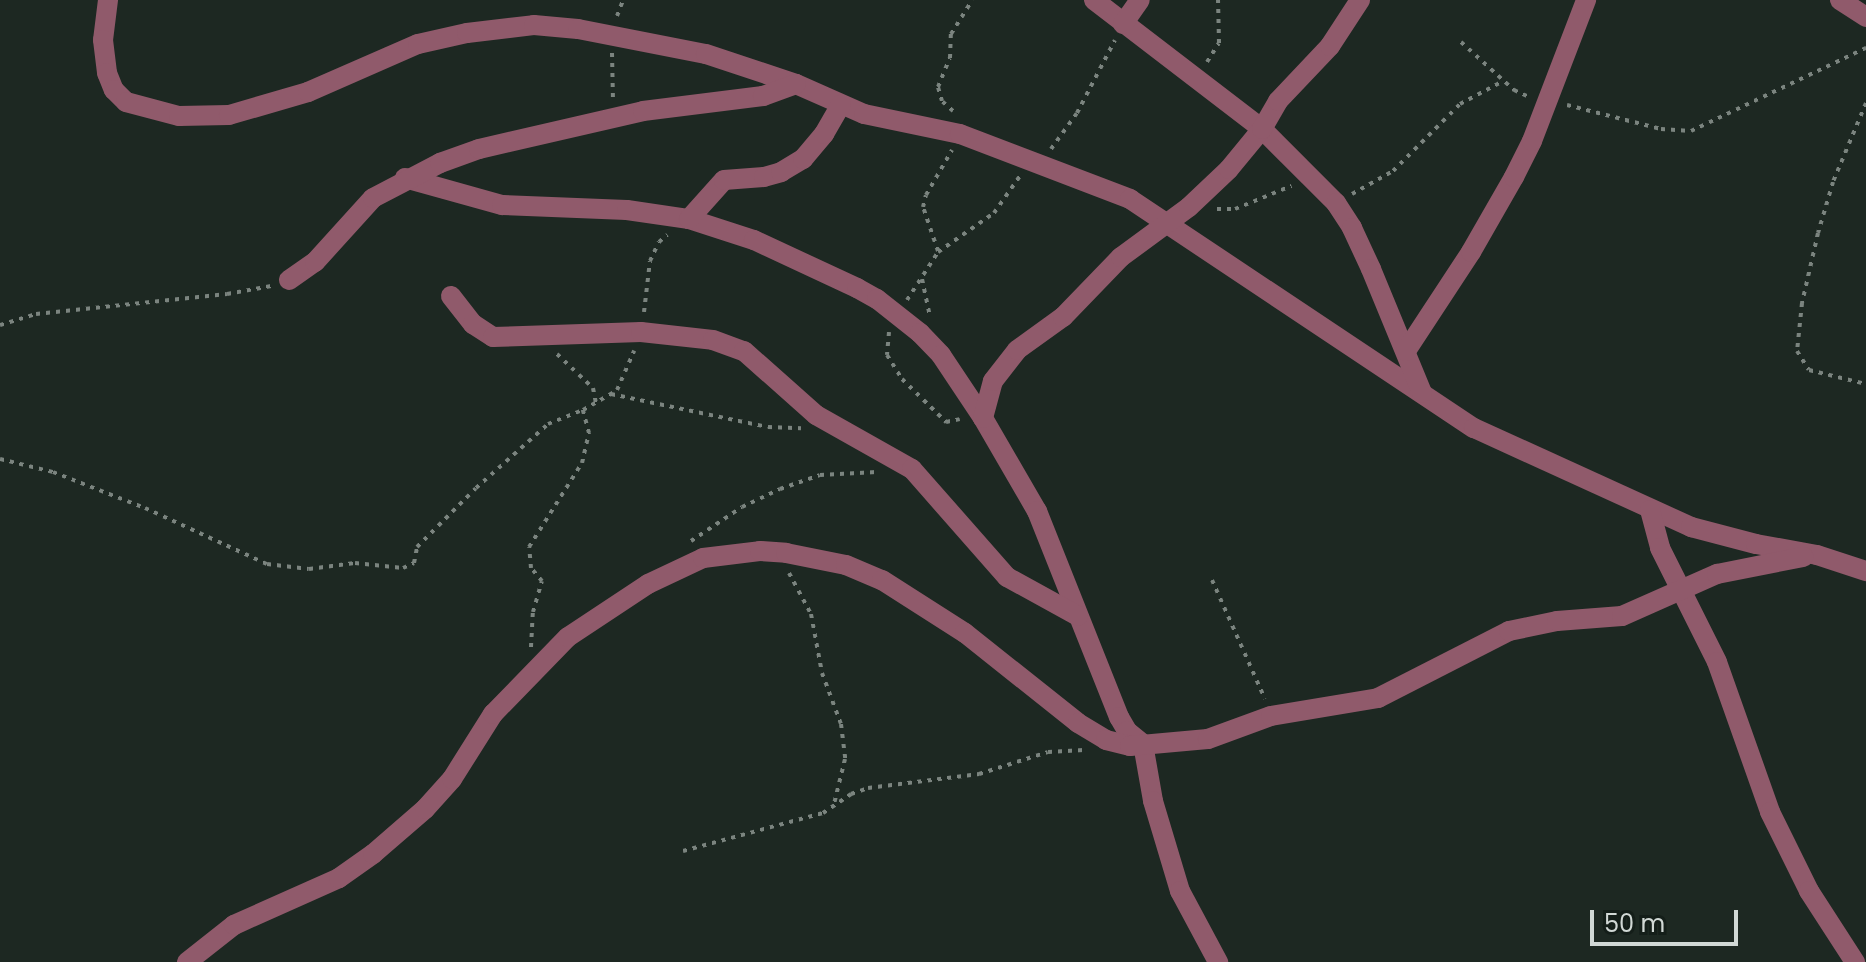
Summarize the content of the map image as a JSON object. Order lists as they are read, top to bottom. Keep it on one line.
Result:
{"scale_bar":"50 m"}
